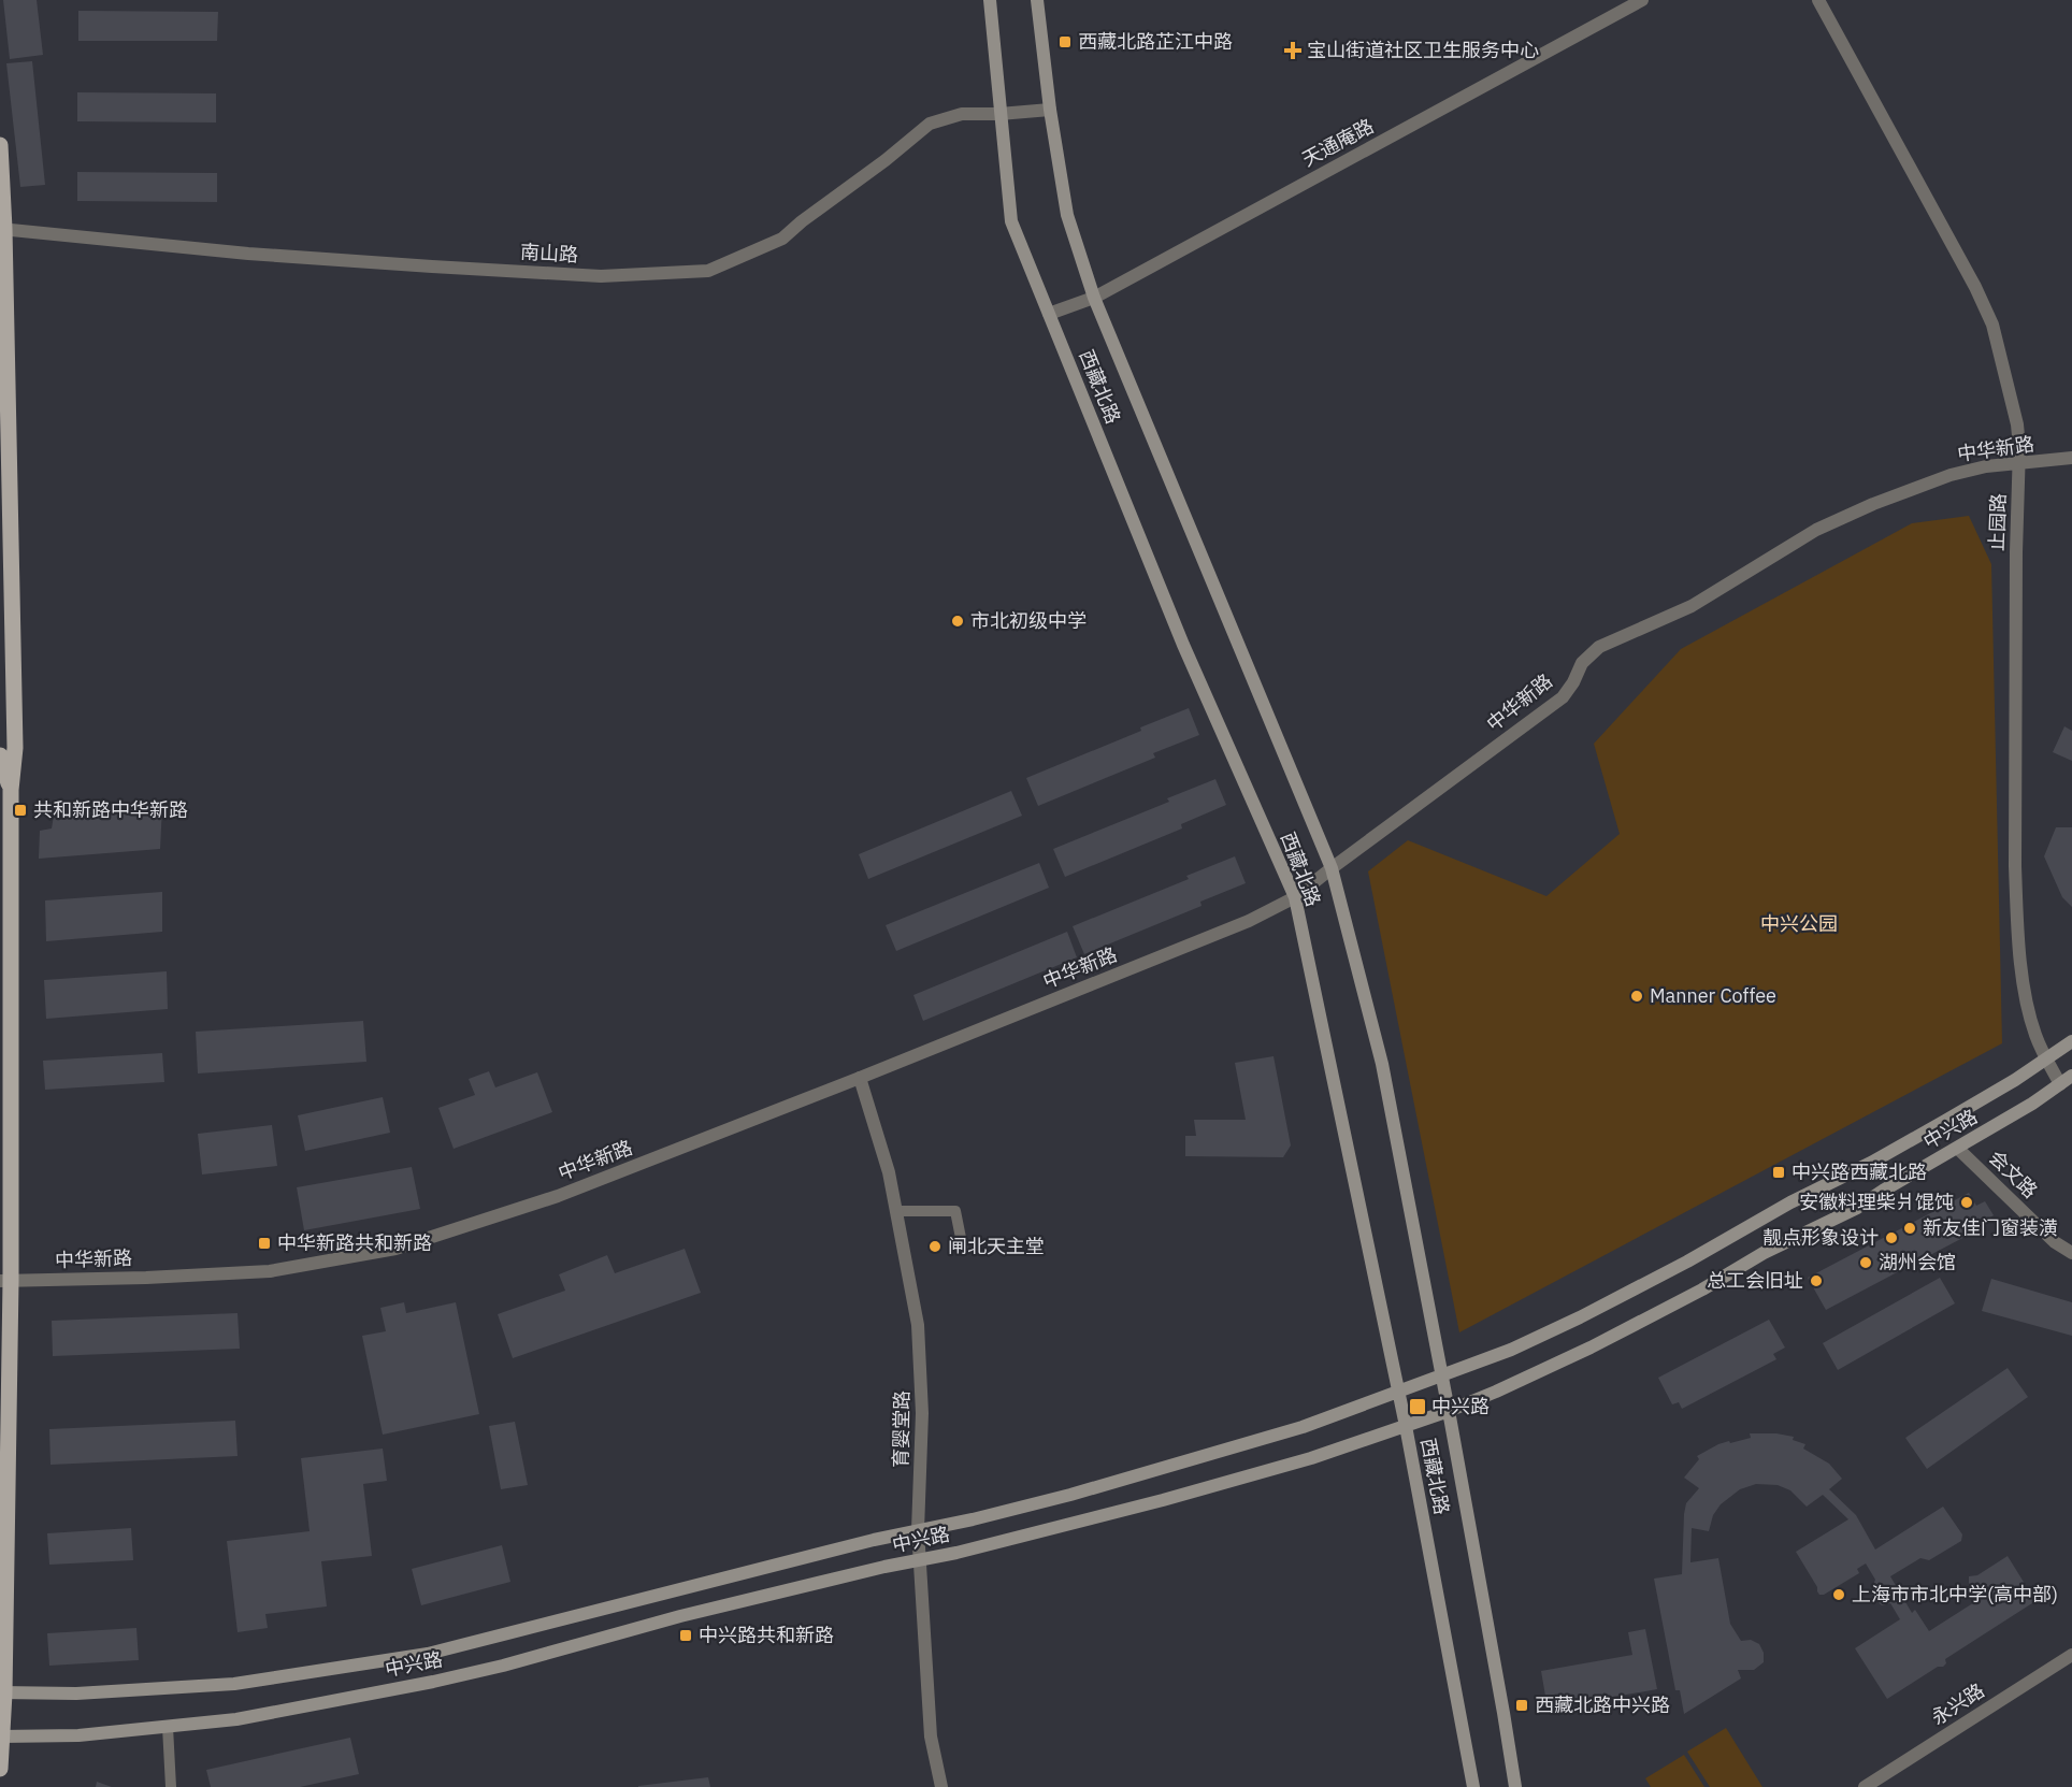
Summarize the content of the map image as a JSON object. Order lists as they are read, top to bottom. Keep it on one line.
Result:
{"streets":{"main road":["西藏北路","中兴路"],"street":["天通庵路","南山路","中华新路","止园路","会文路","育婴堂路","永兴路"]},"crossings":[["天通庵路","西藏北路"],["南山路","西藏北路"],["西藏北路","中华新路"],["西藏北路","中兴路"],["中华新路","止园路"],["中华新路","育婴堂路"],["止园路","中兴路"],["中兴路","会文路"],["中兴路","育婴堂路"]],"parks":["中兴公园"],"places":{"transit":["西藏北路芷江中路","共和新路中华新路","中兴路西藏北路","中华新路共和新路","中兴路","中兴路共和新路","西藏北路中兴路"],"health":["宝山街道社区卫生服务中心"],"other":["市北初级中学","Manner Coffee","安徽料理柴爿馄饨","新友佳门窗装潢","靓点形象设计","闸北天主堂","湖州会馆","总工会旧址","上海市市北中学(高中部)"]}}
